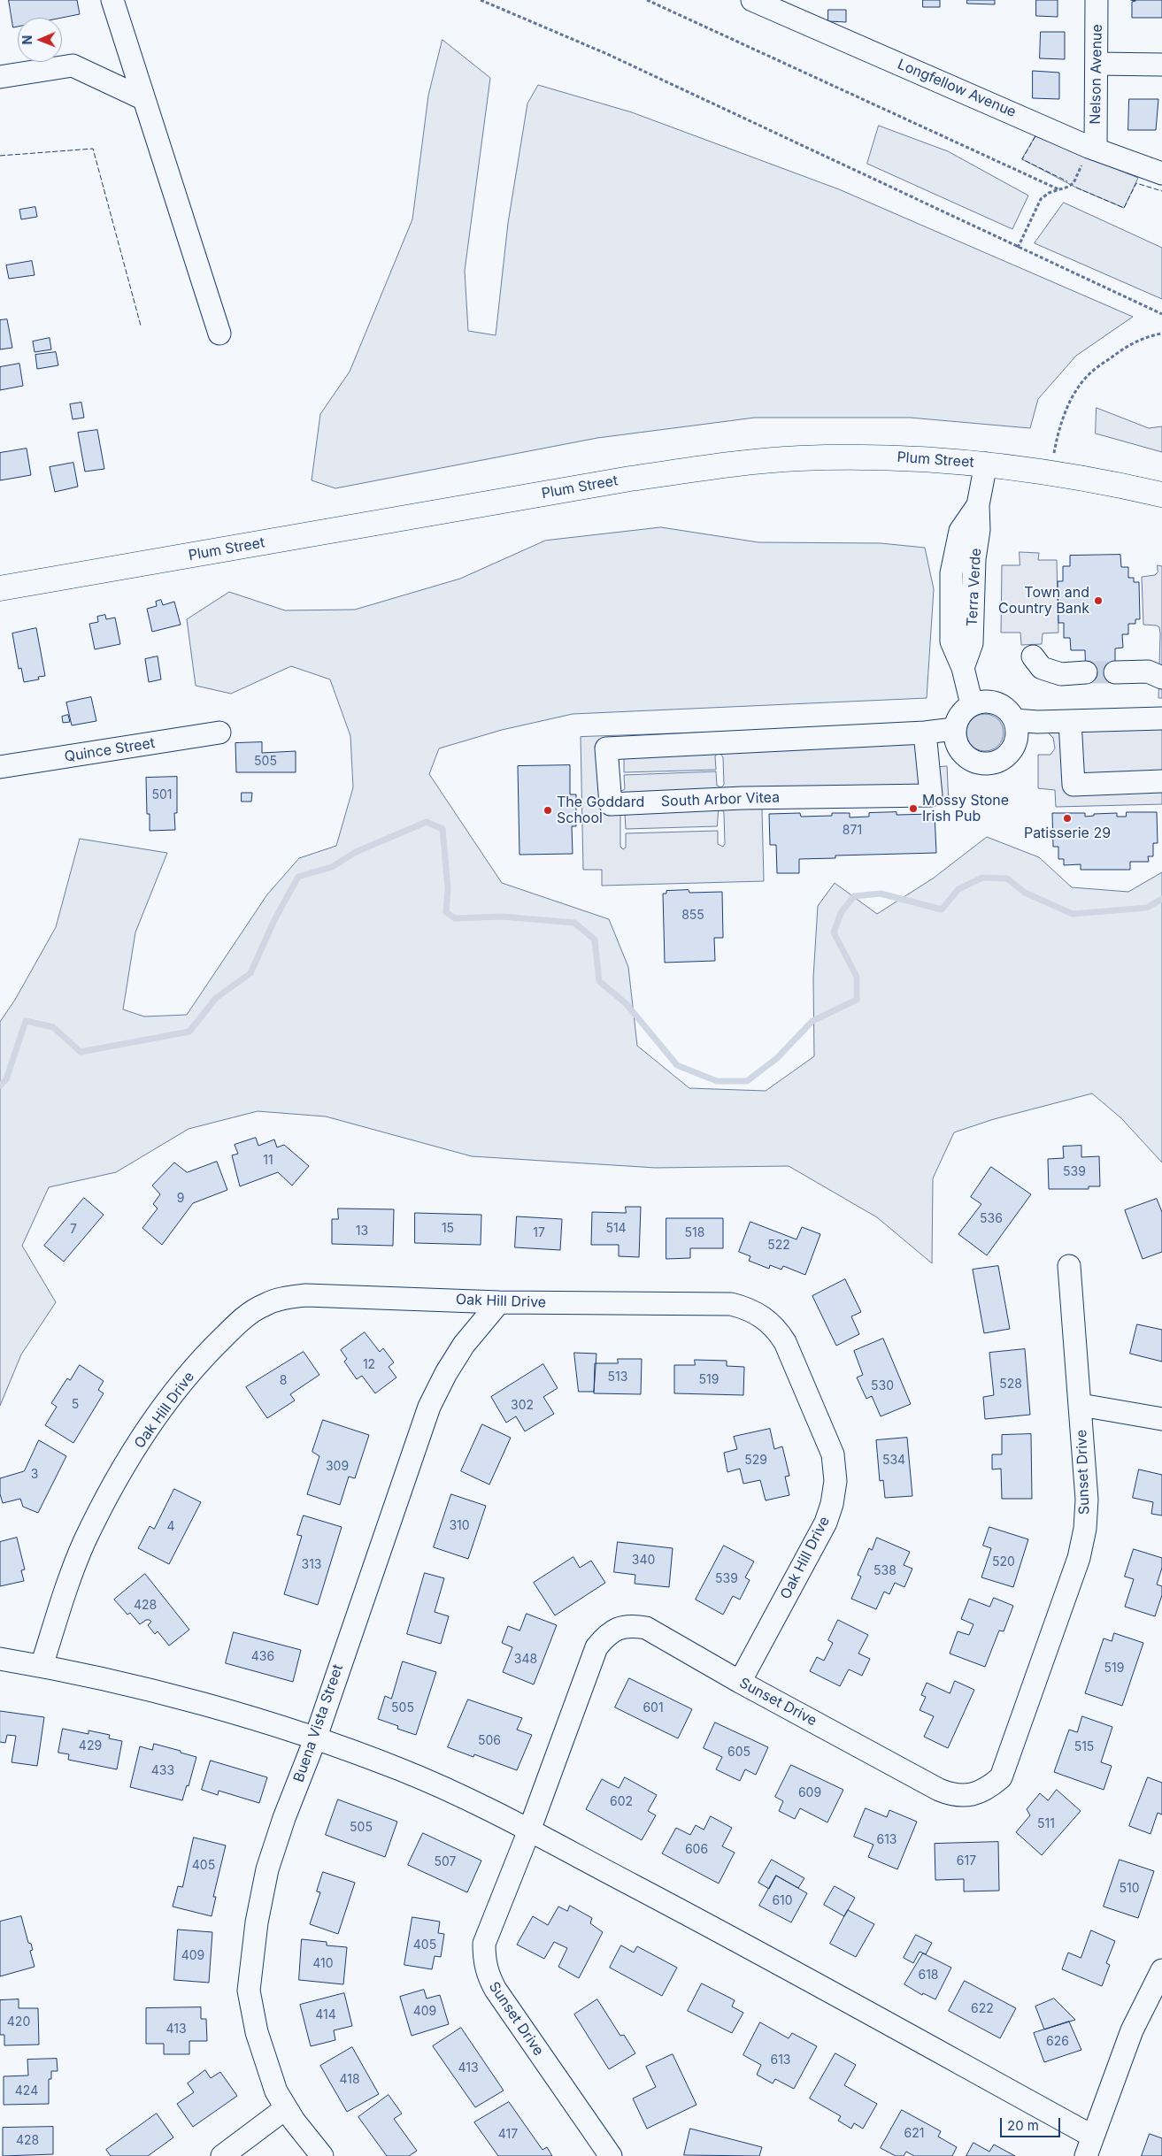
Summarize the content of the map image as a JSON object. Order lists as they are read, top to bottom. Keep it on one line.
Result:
{"streets":{"main road":["Plum Street"],"street":["Nelson Avenue","Longfellow Avenue","Terra Verde","Quince Street","South Arbor Vitea","Oak Hill Drive","Sunset Drive","Buena Vista Street"]},"crossings":[["Nelson Avenue","Longfellow Avenue"],["Plum Street","Terra Verde"],["Terra Verde","South Arbor Vitea"],["Oak Hill Drive","Sunset Drive"],["Oak Hill Drive","Buena Vista Street"]],"places":["Town and Country Bank","Mossy Stone Irish Pub","The Goddard School","Patisserie 29"],"house_numbers":["505","501","871","855","11","539","9","536","15","514","7","13","17","518","522","12","513","519","8","528","530","5","302","529","534","309","3","310","4","340","520","313","538","539","428","436","348","519","505","601","506","429","515","605","433","609","602","511","505","613","606","617","507","405","510","610","405","409","410","618","622","409","414","420","413","626","613","413","418","424","621","417","428"],"scale_bar":"20 m","north":"left"}
